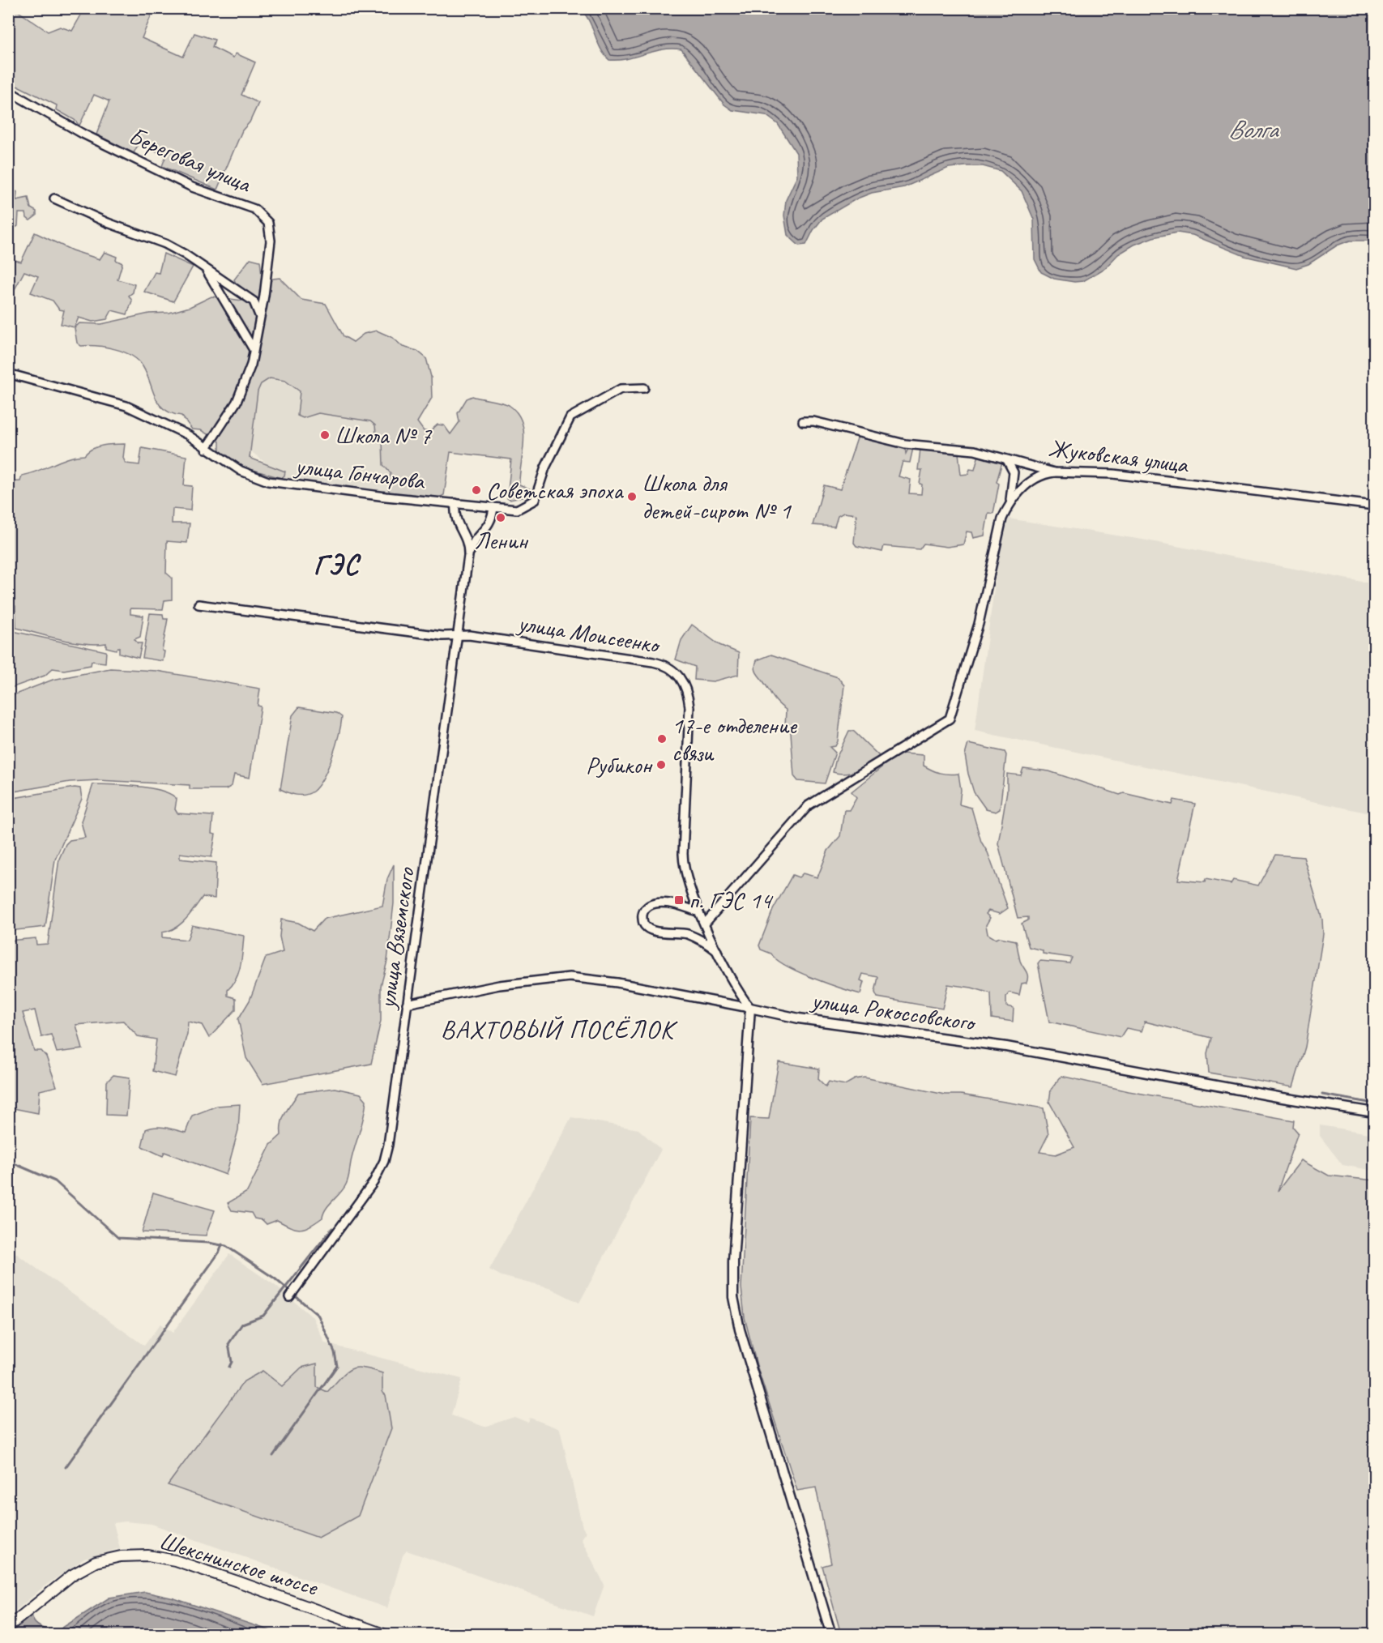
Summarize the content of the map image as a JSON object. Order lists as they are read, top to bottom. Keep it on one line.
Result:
{"streets":{"main road":["Шекснинское шоссе"],"street":["Береговая улица","Жуковская улица","улица Гончарова","улица Моисеенко","улица Вяземского","улица Рокоссовского"]},"crossings":[["Береговая улица","улица Гончарова"],["улица Моисеенко","улица Вяземского"],["улица Моисеенко","улица Рокоссовского"],["улица Вяземского","улица Рокоссовского"]],"districts":["ГЭС","ВАХТОВЫЙ ПОСЁЛОК"],"water":["Волга"],"places":{"other":["Школа № 7","Советская эпоха","Школа для детей-сирот № 1","Ленин","17-е отделение связи","Рубикон"],"transit":["п. ГЭС 14"]}}
